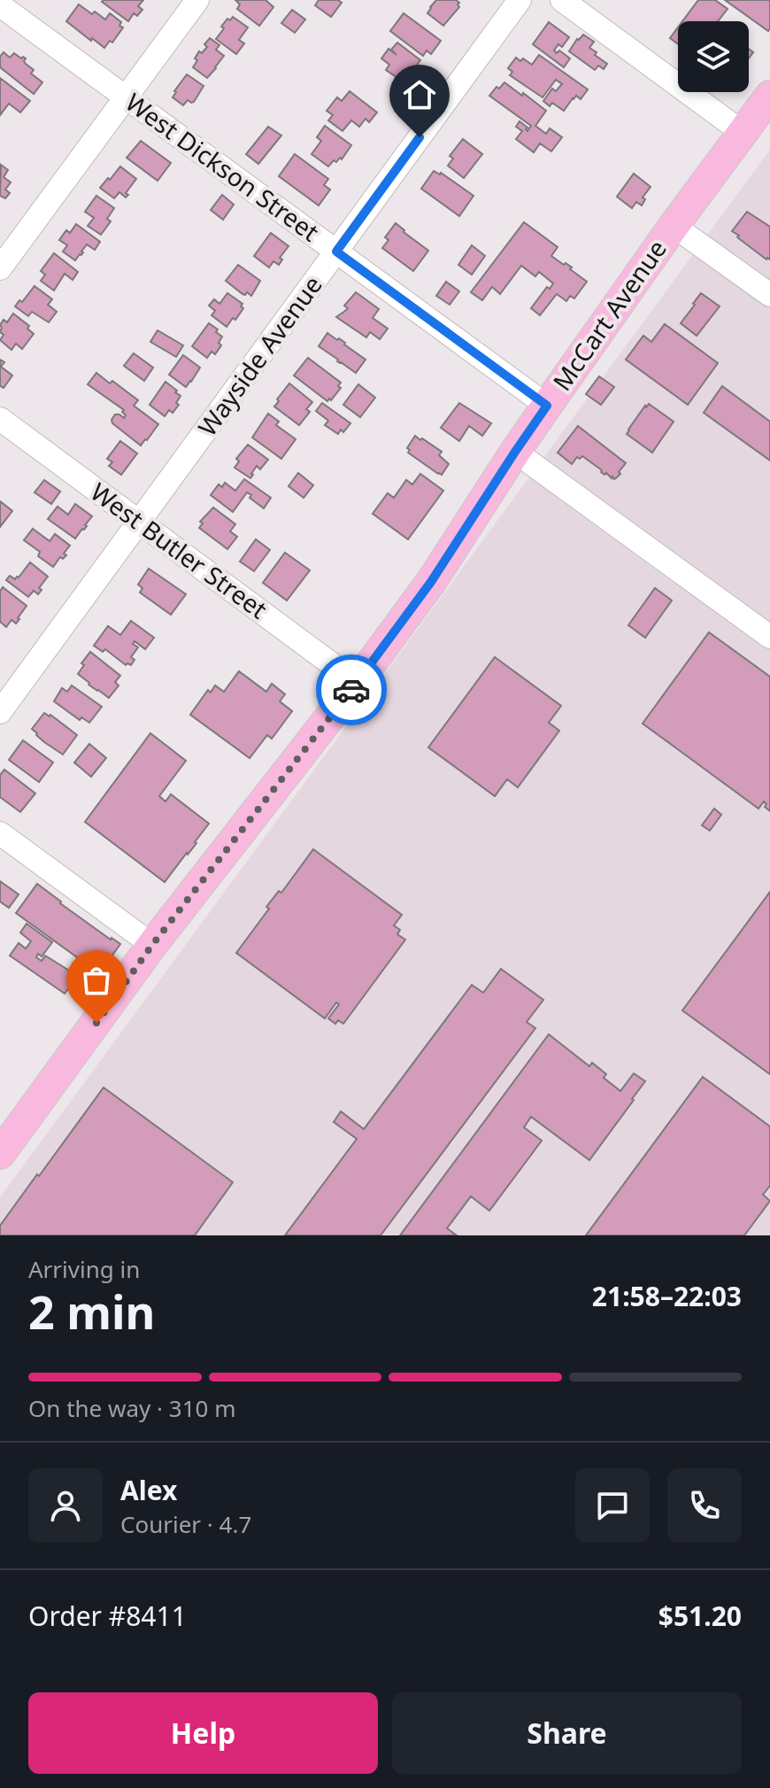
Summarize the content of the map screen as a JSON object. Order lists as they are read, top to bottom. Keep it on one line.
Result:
{"streets":{"main road":["McCart Avenue"],"street":["West Dickson Street","Wayside Avenue","West Butler Street"]},"crossings":[["West Dickson Street","McCart Avenue"],["West Dickson Street","Wayside Avenue"],["McCart Avenue","West Butler Street"],["Wayside Avenue","West Butler Street"]],"page":{"heading":["2 min","Arriving in","21:58–22:03"],"panel":["Alex","Courier · 4.7","Order #8411","$51.20"],"bar":"On the way · 310 m","buttons":["Help","Share"]}}
